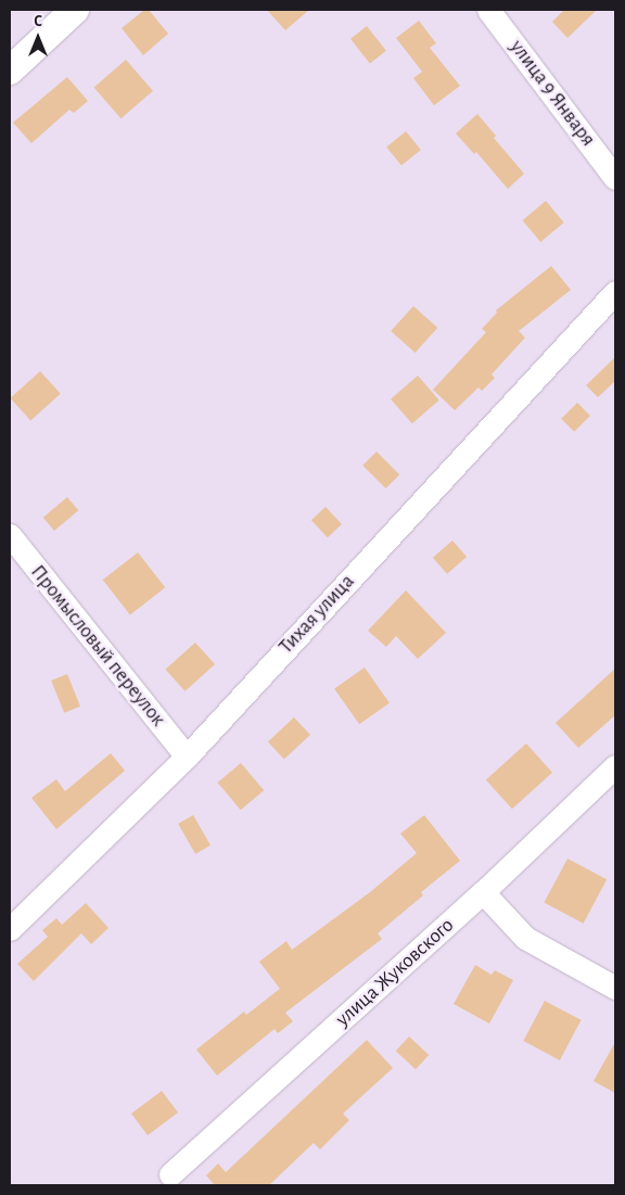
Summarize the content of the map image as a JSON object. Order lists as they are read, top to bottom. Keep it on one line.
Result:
{"streets":{"street":["улица 9 Января","Тихая улица","Промысловый переулок","улица Жуковского"]},"crossings":[["Тихая улица","Промысловый переулок"]],"north":"top"}
